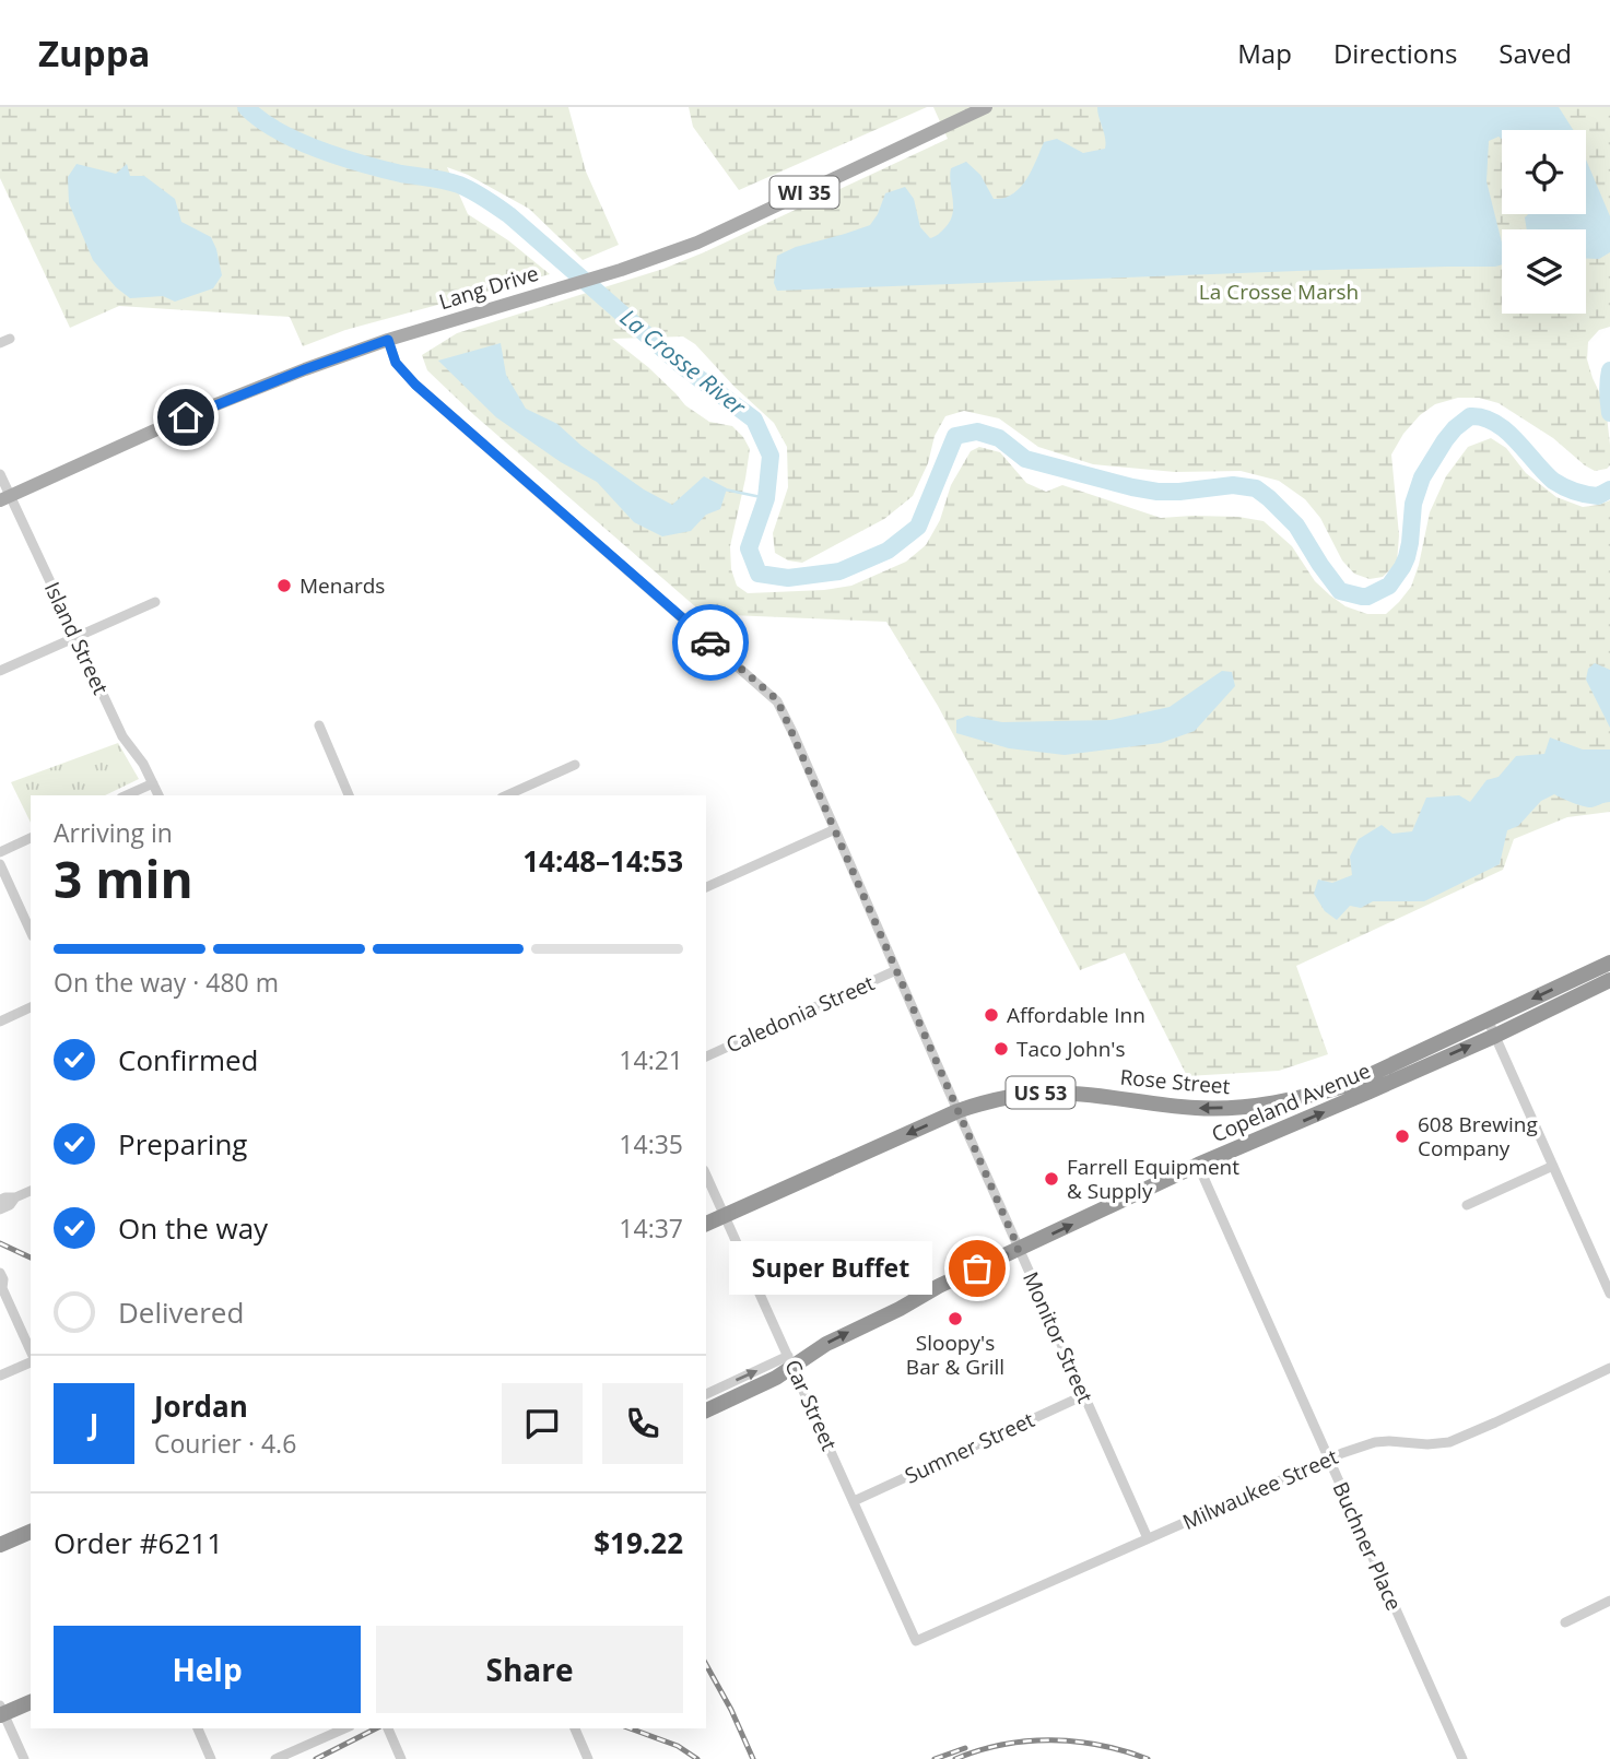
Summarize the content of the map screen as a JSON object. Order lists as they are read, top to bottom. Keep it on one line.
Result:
{"streets":{"highway":["Rose Street","US 53","Copeland Avenue"],"main road":["WI 35","Lang Drive"],"street":["Island Street","Caledonia Street","Monitor Street","Car Street","Sumner Street","Milwaukee Street","Buchner Place"]},"crossings":[["Lang Drive","Island Street"],["Lang Drive","Monitor Street"],["Caledonia Street","Monitor Street"],["Rose Street","Copeland Avenue"],["Rose Street","Monitor Street"],["Rose Street","Car Street"],["Copeland Avenue","Monitor Street"],["Copeland Avenue","Car Street"],["Copeland Avenue","Buchner Place"],["Monitor Street","Sumner Street"],["Monitor Street","Milwaukee Street"],["Car Street","Sumner Street"],["Car Street","Milwaukee Street"],["Milwaukee Street","Buchner Place"]],"one_way":["Rose Street"],"water":["La Crosse River"],"parks":["La Crosse Marsh"],"places":["Menards","Affordable Inn","Taco John's","608 Brewing Company","Farrell Equipment & Supply","Super Buffet","Sloopy's Bar & Grill"],"page":{"header":"Zuppa","nav":["Map","Directions","Saved"],"heading":["3 min","Arriving in","14:48–14:53"],"panel":["Jordan","Courier · 4.6","Order #6211","$19.22"],"bar":"On the way · 480 m","list":[["Confirmed","14:21"],["Preparing","14:35"],["On the way","14:37"],"Delivered"],"bubble":"Super Buffet","round":"J","buttons":["Help","Share"]}}
